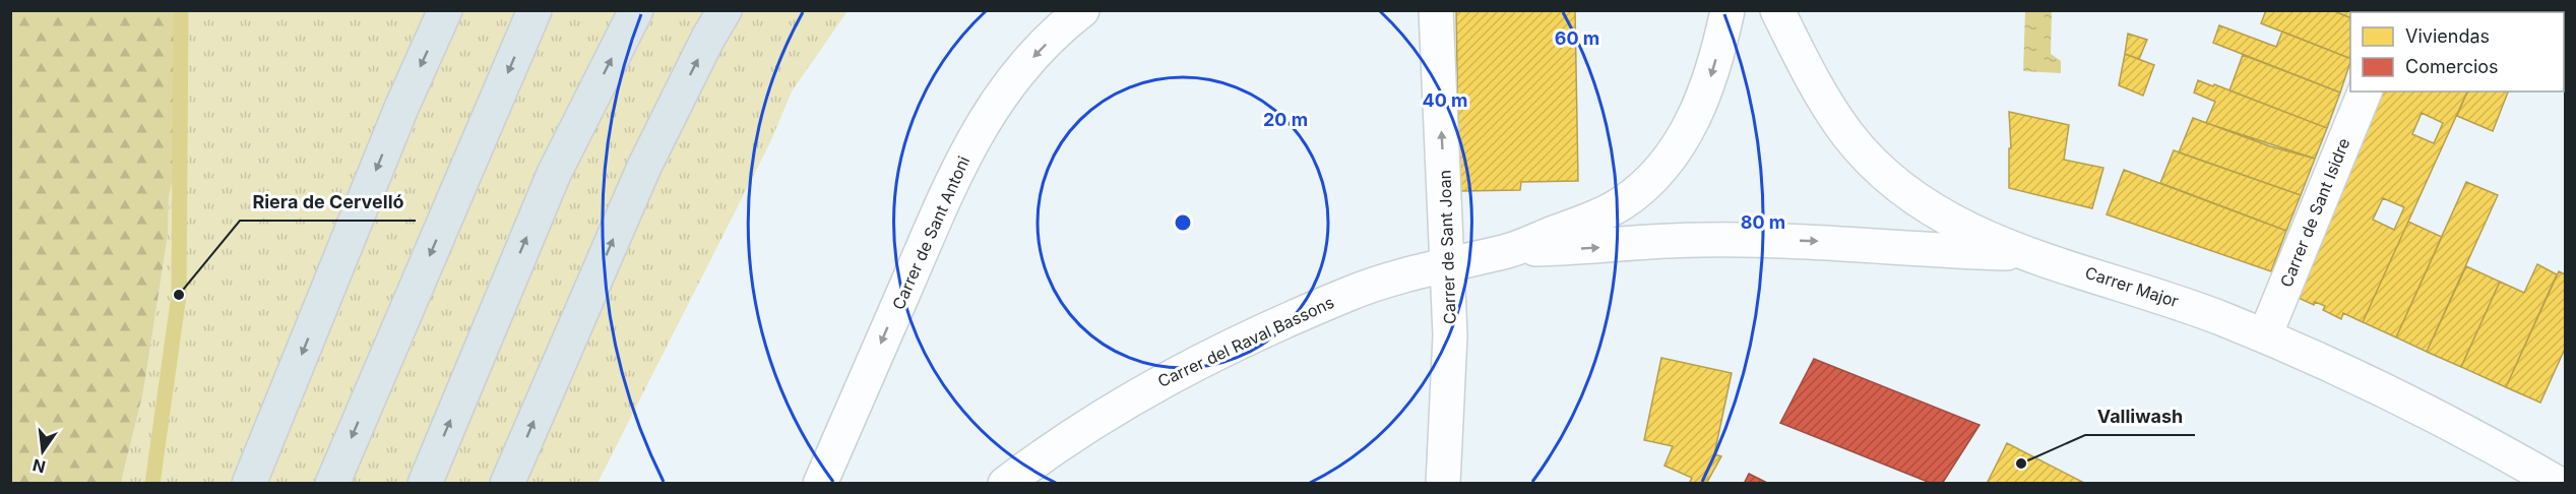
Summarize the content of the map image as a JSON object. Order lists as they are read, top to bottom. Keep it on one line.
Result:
{"streets":{"street":["Carrer de Sant Isidre","Carrer de Sant Antoni","Carrer de Sant Joan","Carrer Major","Carrer del Raval Bassons"]},"crossings":[["Carrer de Sant Isidre","Carrer Major"],["Carrer de Sant Joan","Carrer del Raval Bassons"]],"one_way":["Carrer de Sant Antoni","Carrer de Sant Joan"],"places":["Riera de Cervelló","Valliwash"],"legend":["Viviendas","Comercios"],"north":"bottom","rings":["60 m","40 m","20 m","80 m"]}
